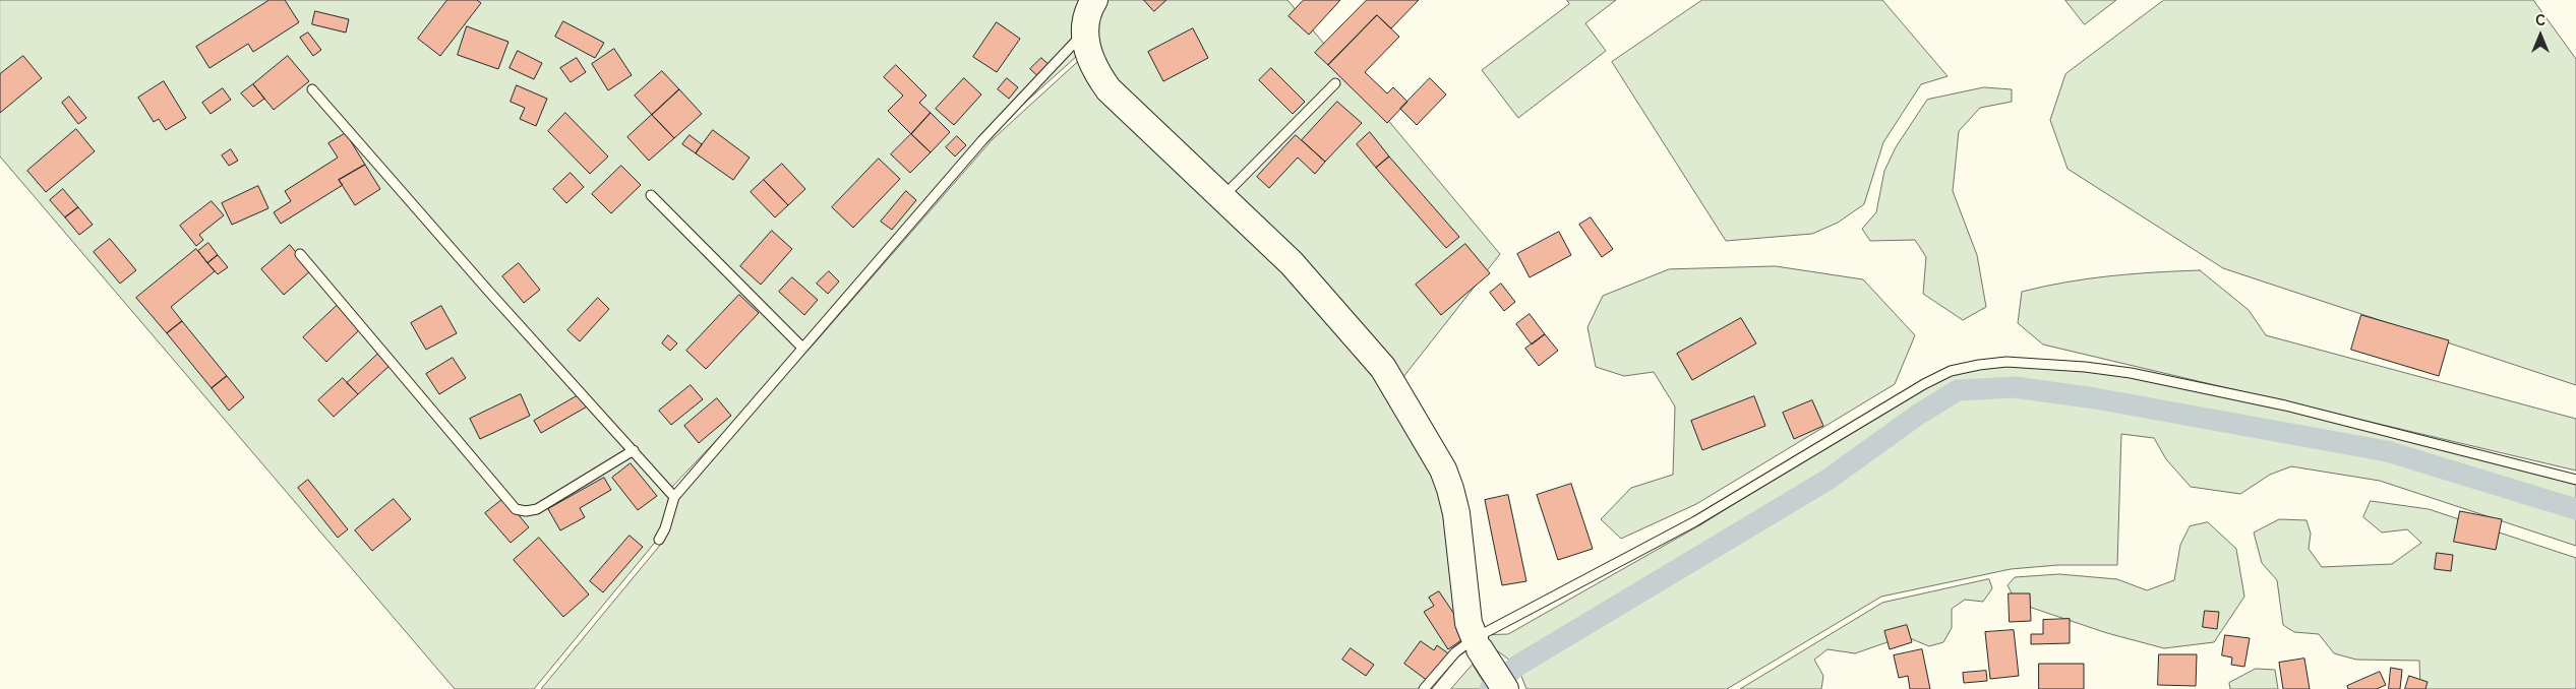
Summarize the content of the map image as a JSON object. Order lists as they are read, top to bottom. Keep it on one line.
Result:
{"north":"top"}
